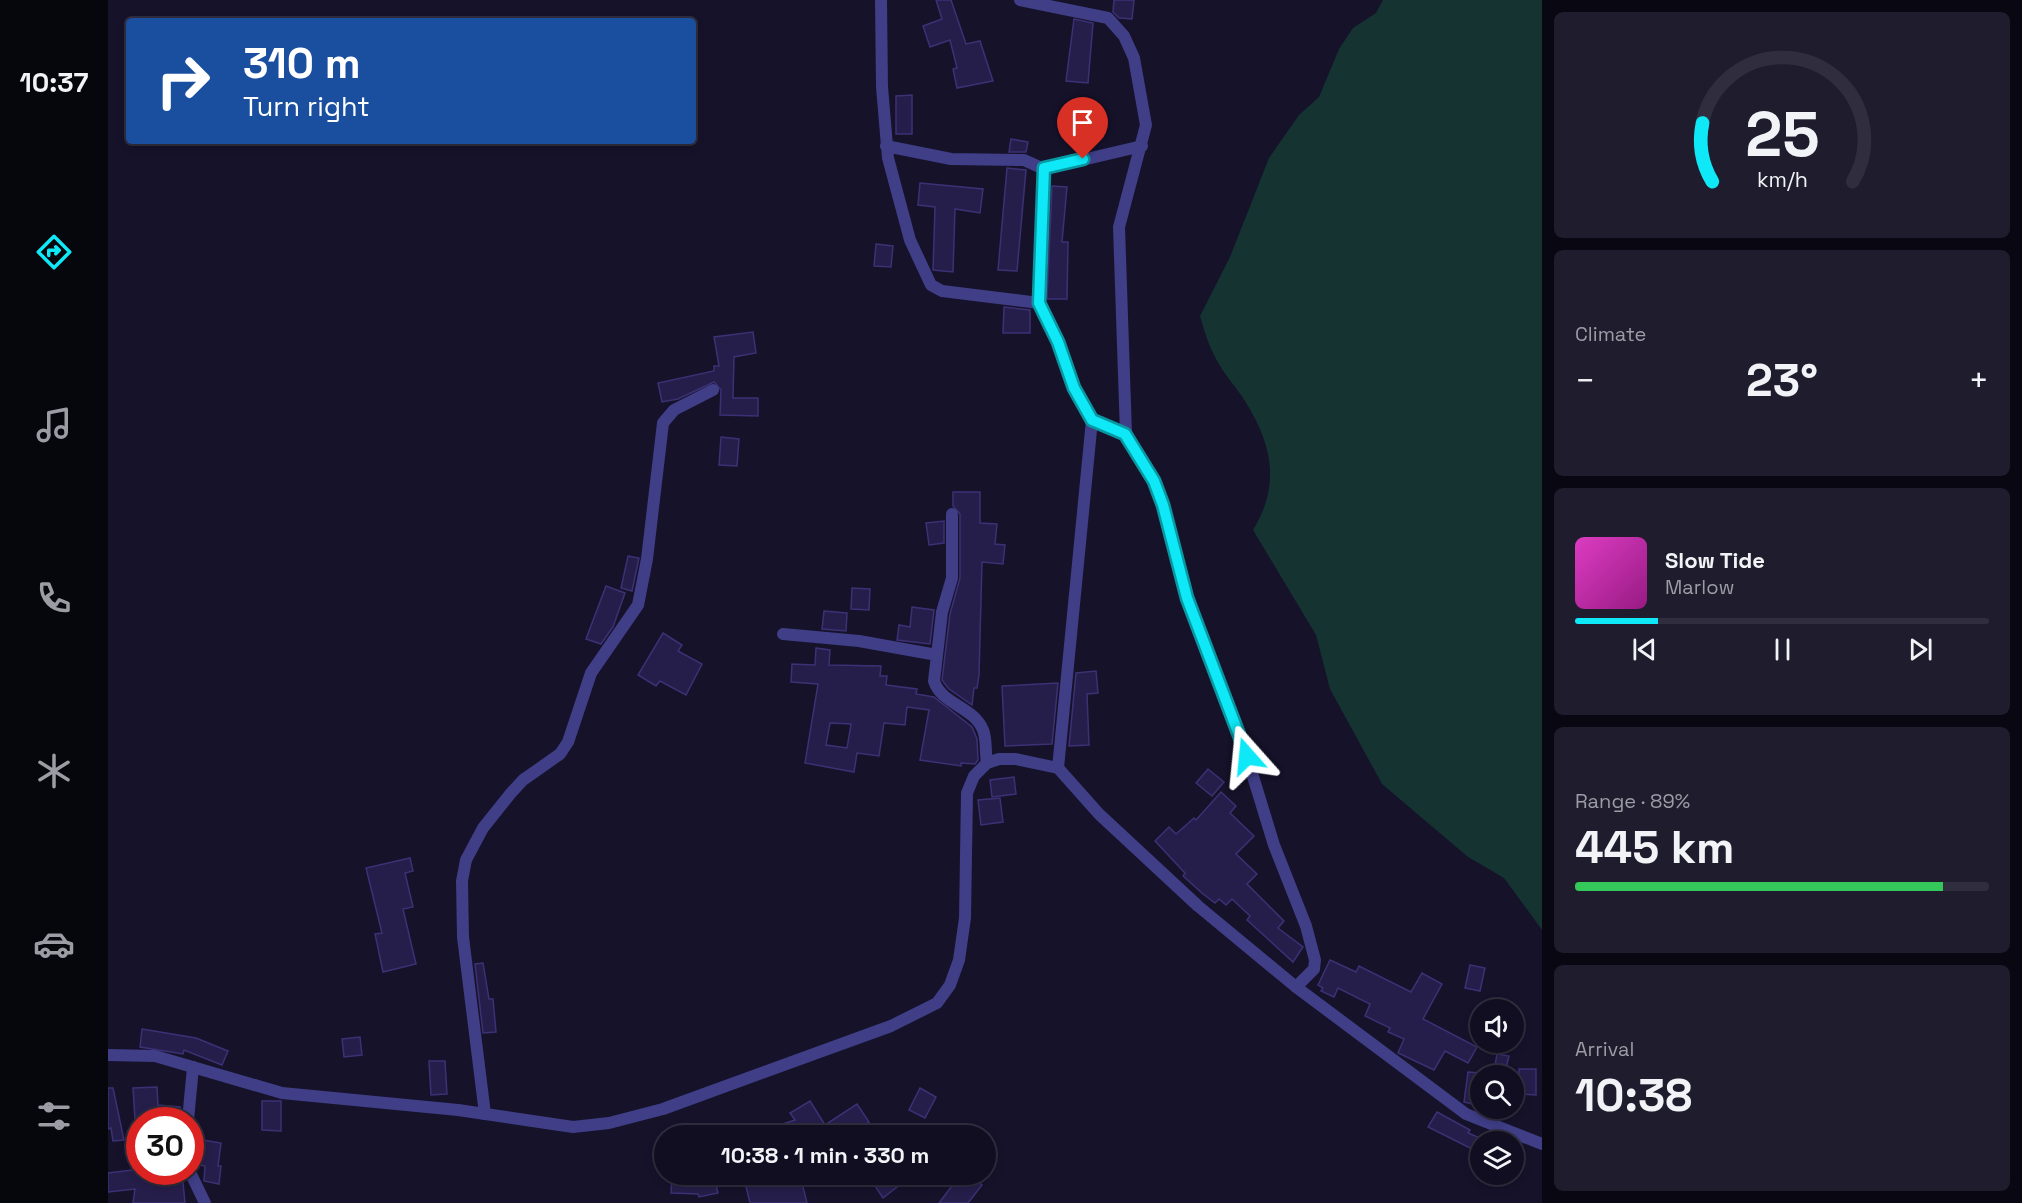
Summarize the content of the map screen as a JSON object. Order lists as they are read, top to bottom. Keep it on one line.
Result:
{"page":{"tabs":"10:37","turn":["310 m","Turn right"],"tile":["Climate",["Range · 89%","445 km"],["Arrival","10:38"]],"heat":["−","23°","+"],"song":["Slow Tide","Marlow"],"limit":"30","trip":"10:38 · 1 min · 330 m","gauge":["25","km/h"]}}
